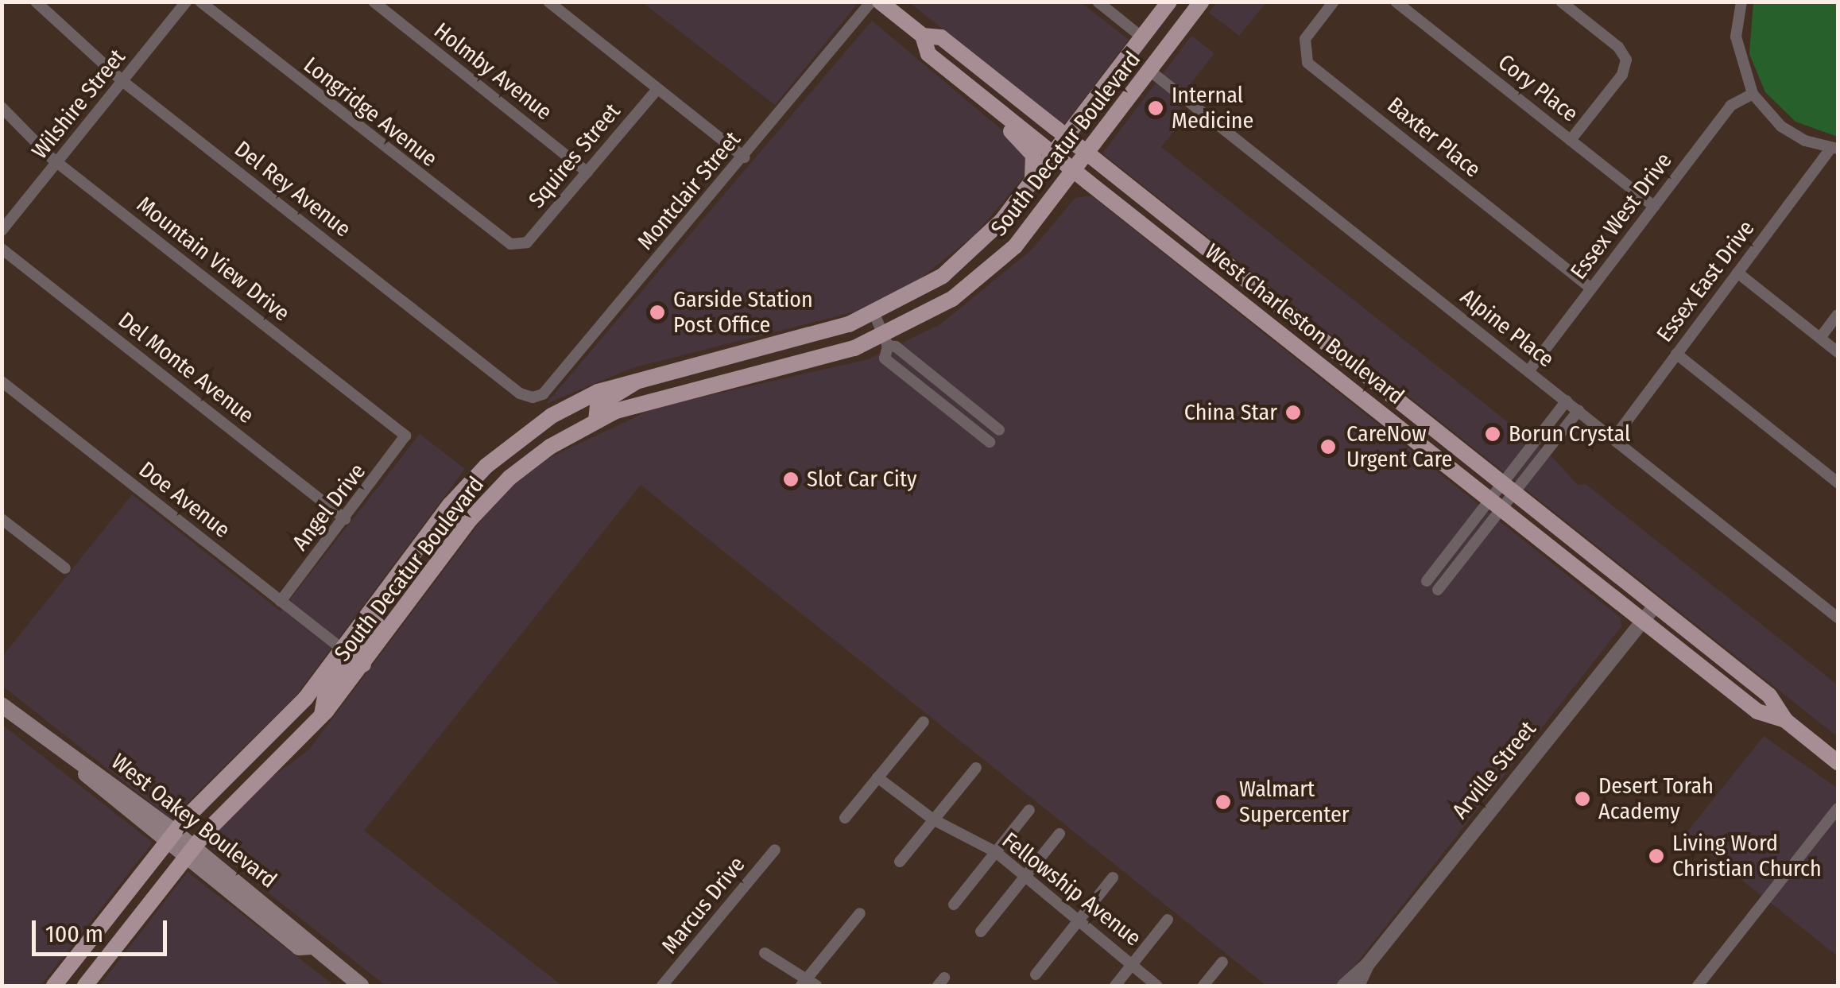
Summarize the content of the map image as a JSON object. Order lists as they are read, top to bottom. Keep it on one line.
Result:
{"streets":{"main road":["South Decatur Boulevard","West Charleston Boulevard","West Oakey Boulevard"],"street":["Holmby Avenue","Cory Place","Wilshire Street","Longridge Avenue","Baxter Place","Squires Street","Del Rey Avenue","Montclair Street","Essex West Drive","Mountain View Drive","Essex East Drive","Alpine Place","Del Monte Avenue","Doe Avenue","Angel Drive","Arville Street","Fellowship Avenue","Marcus Drive"]},"crossings":[["Holmby Avenue","Squires Street"],["Cory Place","Essex West Drive"],["Wilshire Street","Del Rey Avenue"],["Wilshire Street","Mountain View Drive"],["Longridge Avenue","Squires Street"],["Baxter Place","Essex West Drive"],["South Decatur Boulevard","West Charleston Boulevard"],["South Decatur Boulevard","Alpine Place"],["South Decatur Boulevard","Doe Avenue"],["South Decatur Boulevard","West Oakey Boulevard"],["Del Rey Avenue","Montclair Street"],["Essex West Drive","Alpine Place"],["Mountain View Drive","Angel Drive"],["Essex East Drive","Alpine Place"],["West Charleston Boulevard","Arville Street"],["Del Monte Avenue","Angel Drive"],["Doe Avenue","Angel Drive"]],"places":["Internal Medicine","Garside Station Post Office","China Star","Borun Crystal","CareNow Urgent Care","Slot Car City","Desert Torah Academy","Walmart Supercenter","Living Word Christian Church"],"scale_bar":"100 m"}
